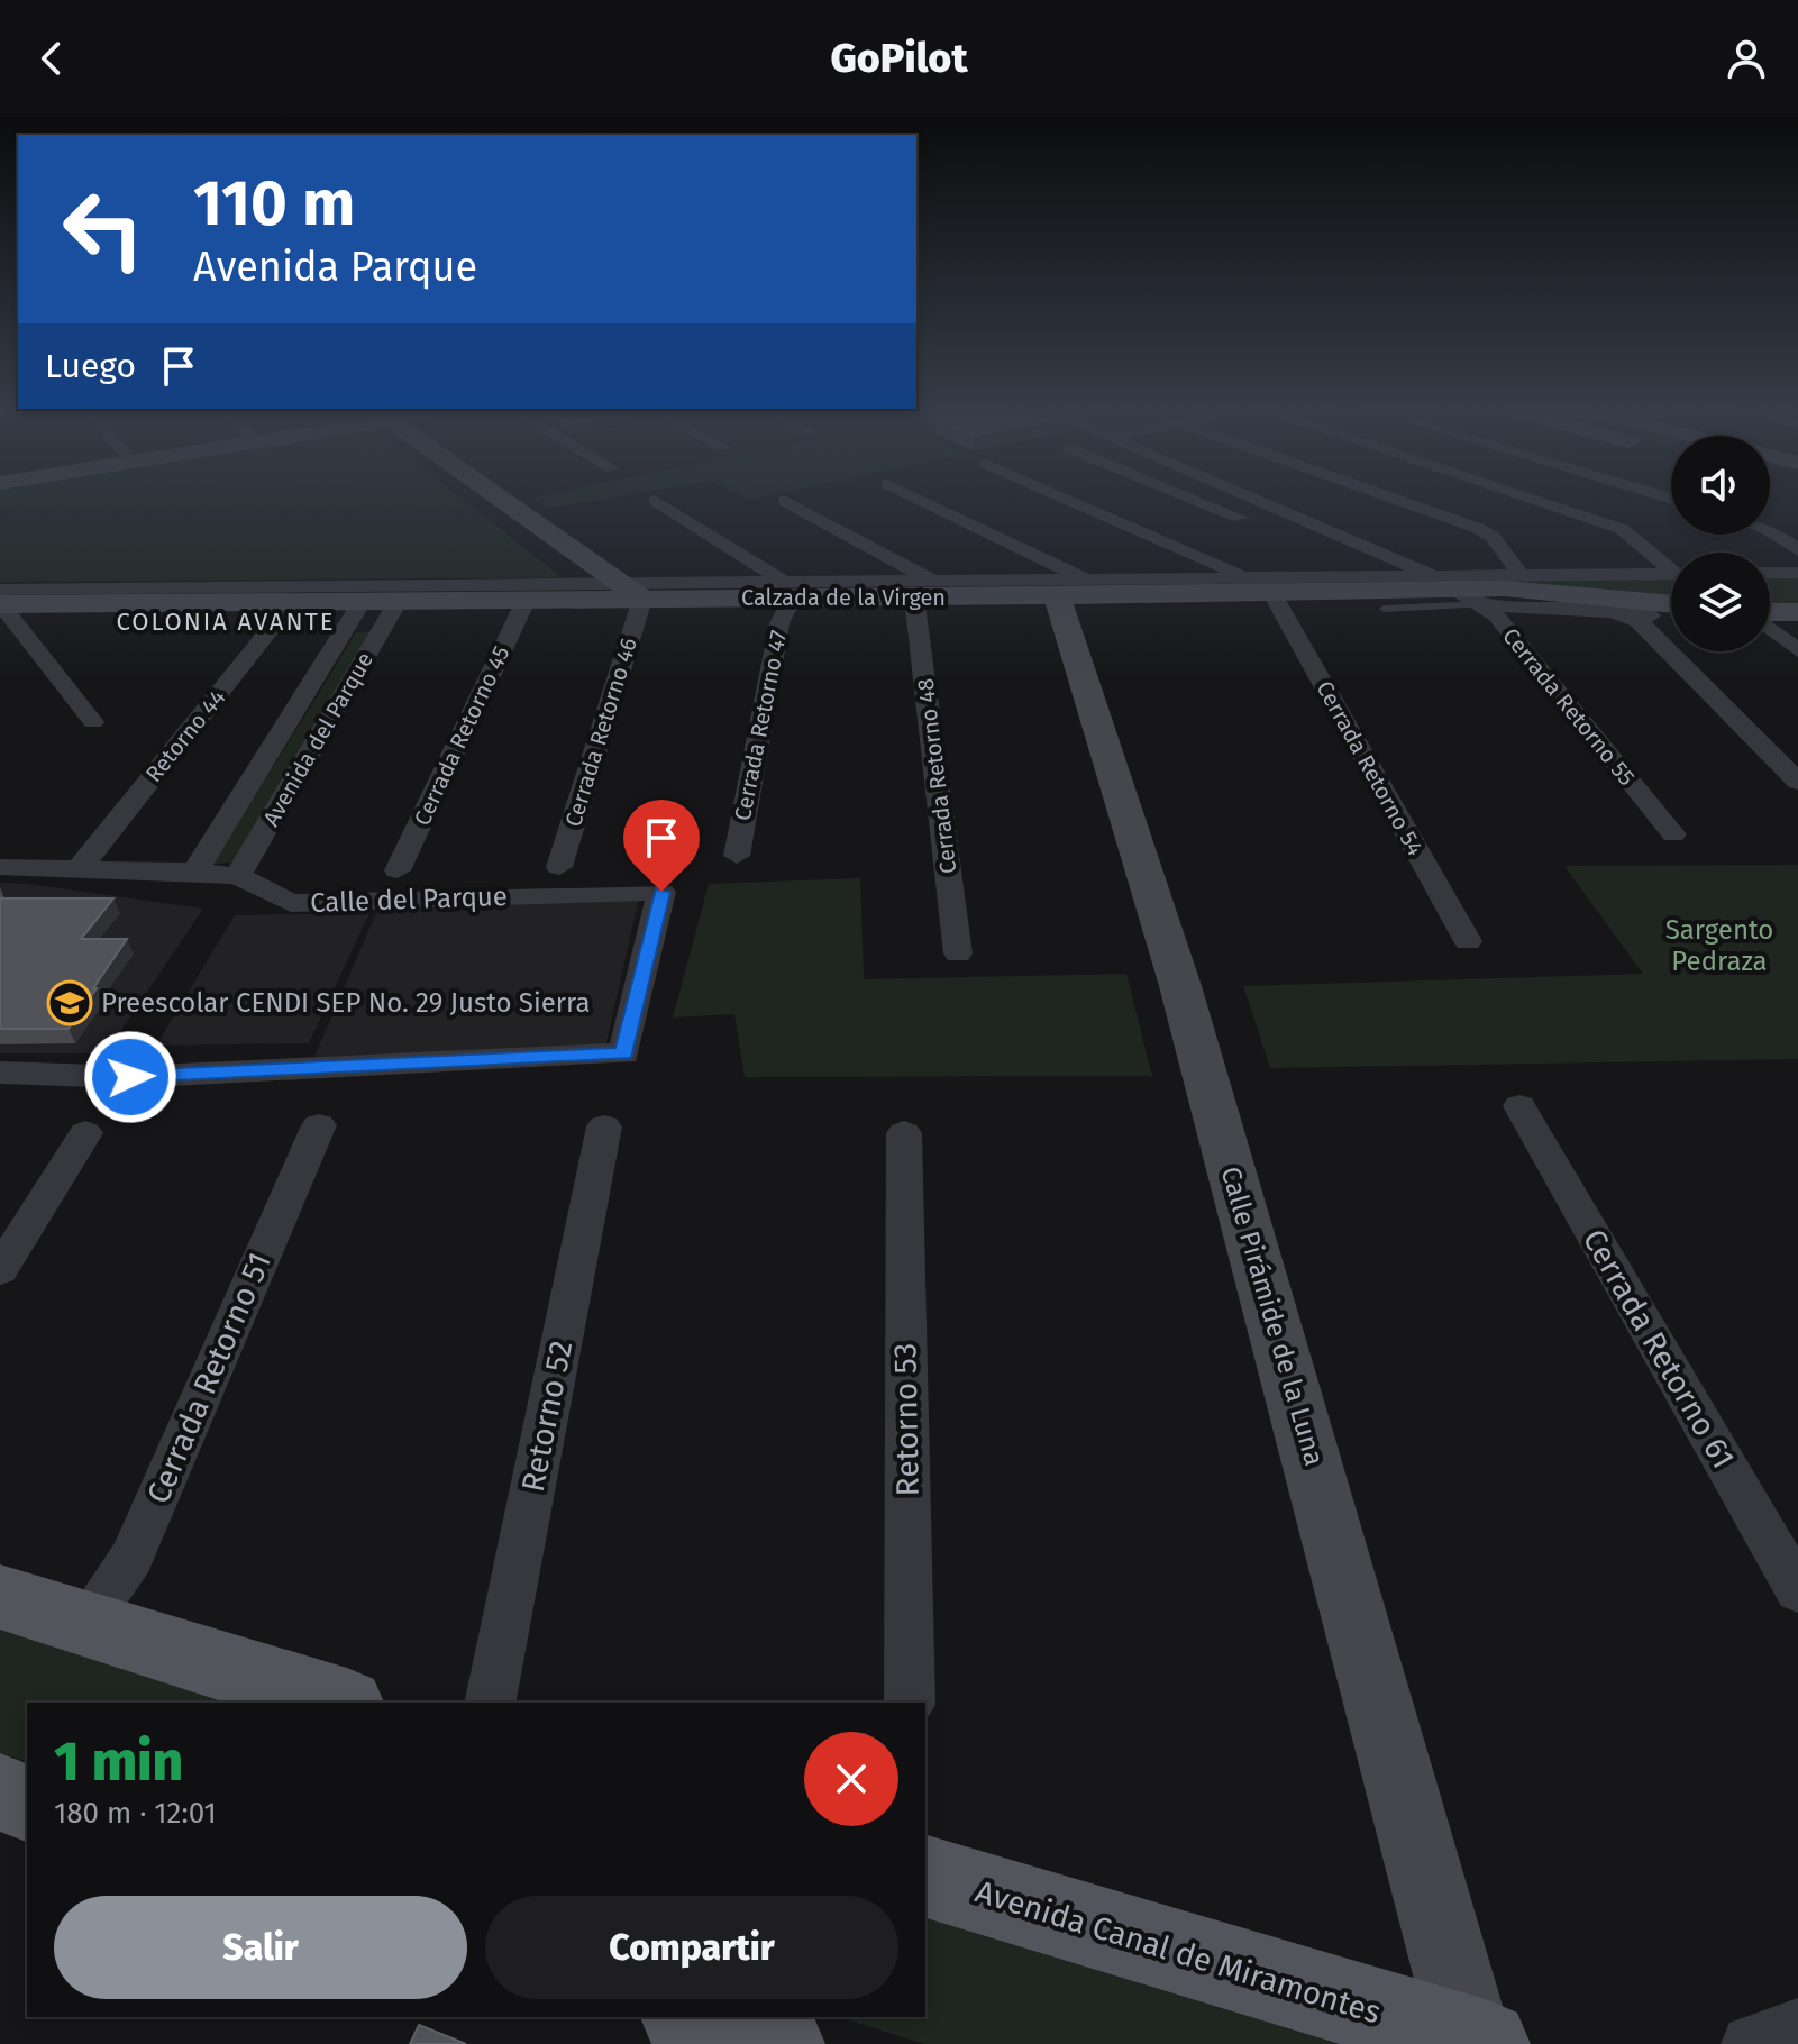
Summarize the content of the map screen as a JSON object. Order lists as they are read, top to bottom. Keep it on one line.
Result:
{"streets":{"main road":["Avenida Canal de Miramontes"],"street":["Calzada de la Virgen","Cerrada Retorno 55","Cerrada Retorno 47","Cerrada Retorno 46","Retorno 44","Cerrada Retorno 45","Avenida del Parque","Cerrada Retorno 54","Cerrada Retorno 48","Calle del Parque","Calle Pirámide de la Luna","Cerrada Retorno 61","Cerrada Retorno 51","Retorno 52","Retorno 53"]},"crossings":[["Calzada de la Virgen","Cerrada Retorno 55"],["Calzada de la Virgen","Cerrada Retorno 47"],["Calzada de la Virgen","Cerrada Retorno 46"],["Calzada de la Virgen","Retorno 44"],["Calzada de la Virgen","Cerrada Retorno 45"],["Calzada de la Virgen","Avenida del Parque"],["Calzada de la Virgen","Cerrada Retorno 54"],["Calzada de la Virgen","Cerrada Retorno 48"],["Calzada de la Virgen","Calle Pirámide de la Luna"],["Retorno 44","Calle del Parque"],["Avenida del Parque","Calle del Parque"],["Calle Pirámide de la Luna","Avenida Canal de Miramontes"]],"districts":["COLONIA AVANTE"],"parks":["Sargento Pedraza"],"places":{"school or university":["Preescolar CENDI SEP No. 29 Justo Sierra"]},"page":{"header":"GoPilot","turn":["110 m","Avenida Parque"],"then":"Luego","heading":["1 min","180 m · 12:01"],"buttons":["Salir","Compartir"]}}
